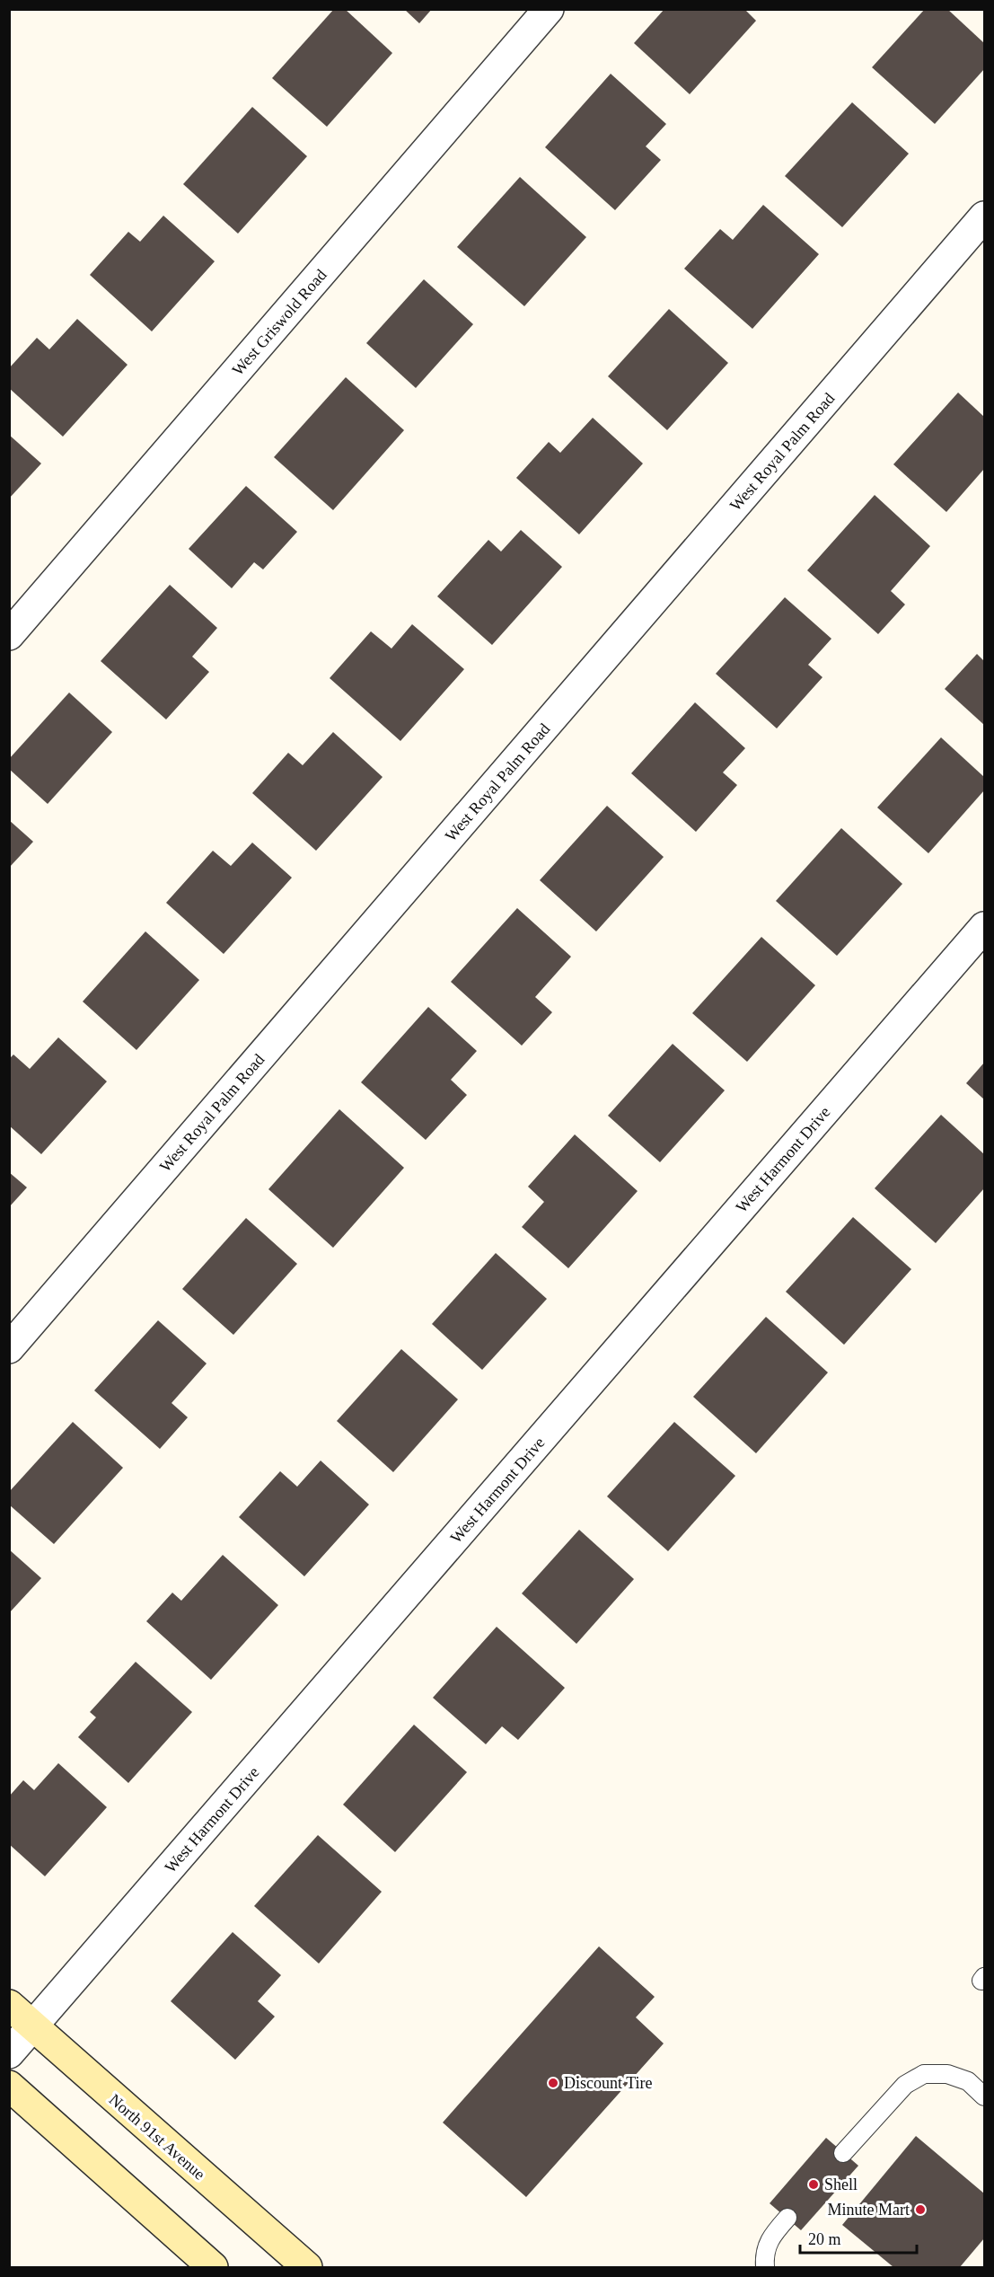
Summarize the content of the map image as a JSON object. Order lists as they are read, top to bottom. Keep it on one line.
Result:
{"streets":{"main road":["North 91st Avenue"],"street":["West Griswold Road","West Royal Palm Road","West Harmont Drive"]},"crossings":[["West Harmont Drive","North 91st Avenue"]],"places":["Discount Tire","Shell","Minute Mart"],"scale_bar":"20 m"}
